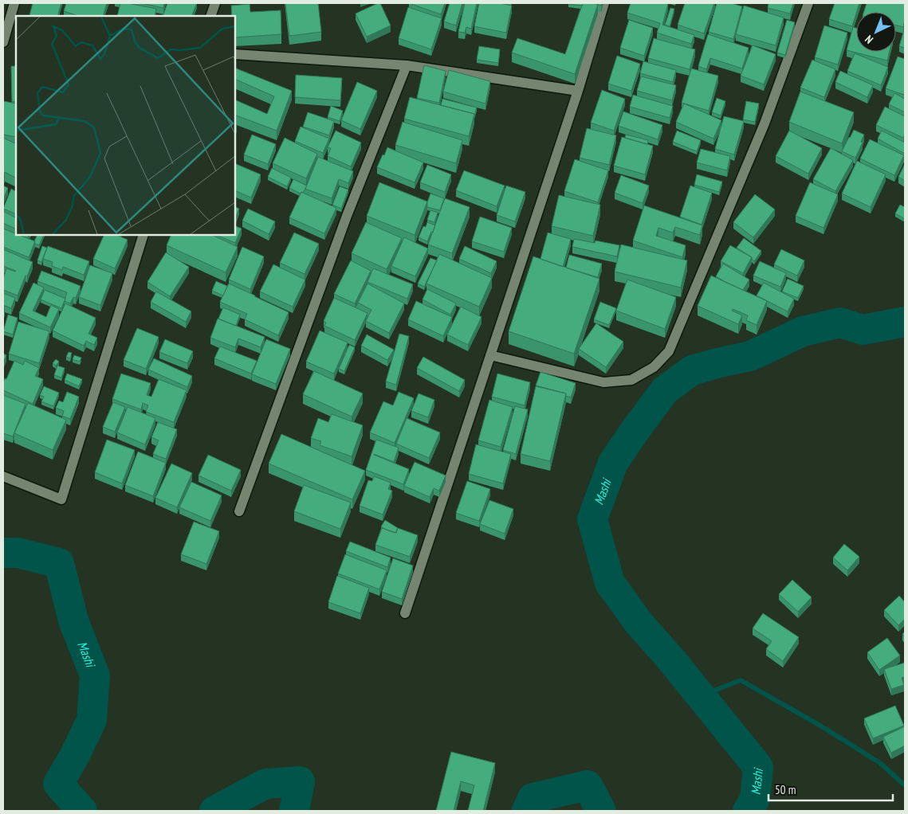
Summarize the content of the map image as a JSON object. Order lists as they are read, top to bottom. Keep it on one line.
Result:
{"water":["Mashi"],"scale_bar":"50 m","north":"bottom left"}
